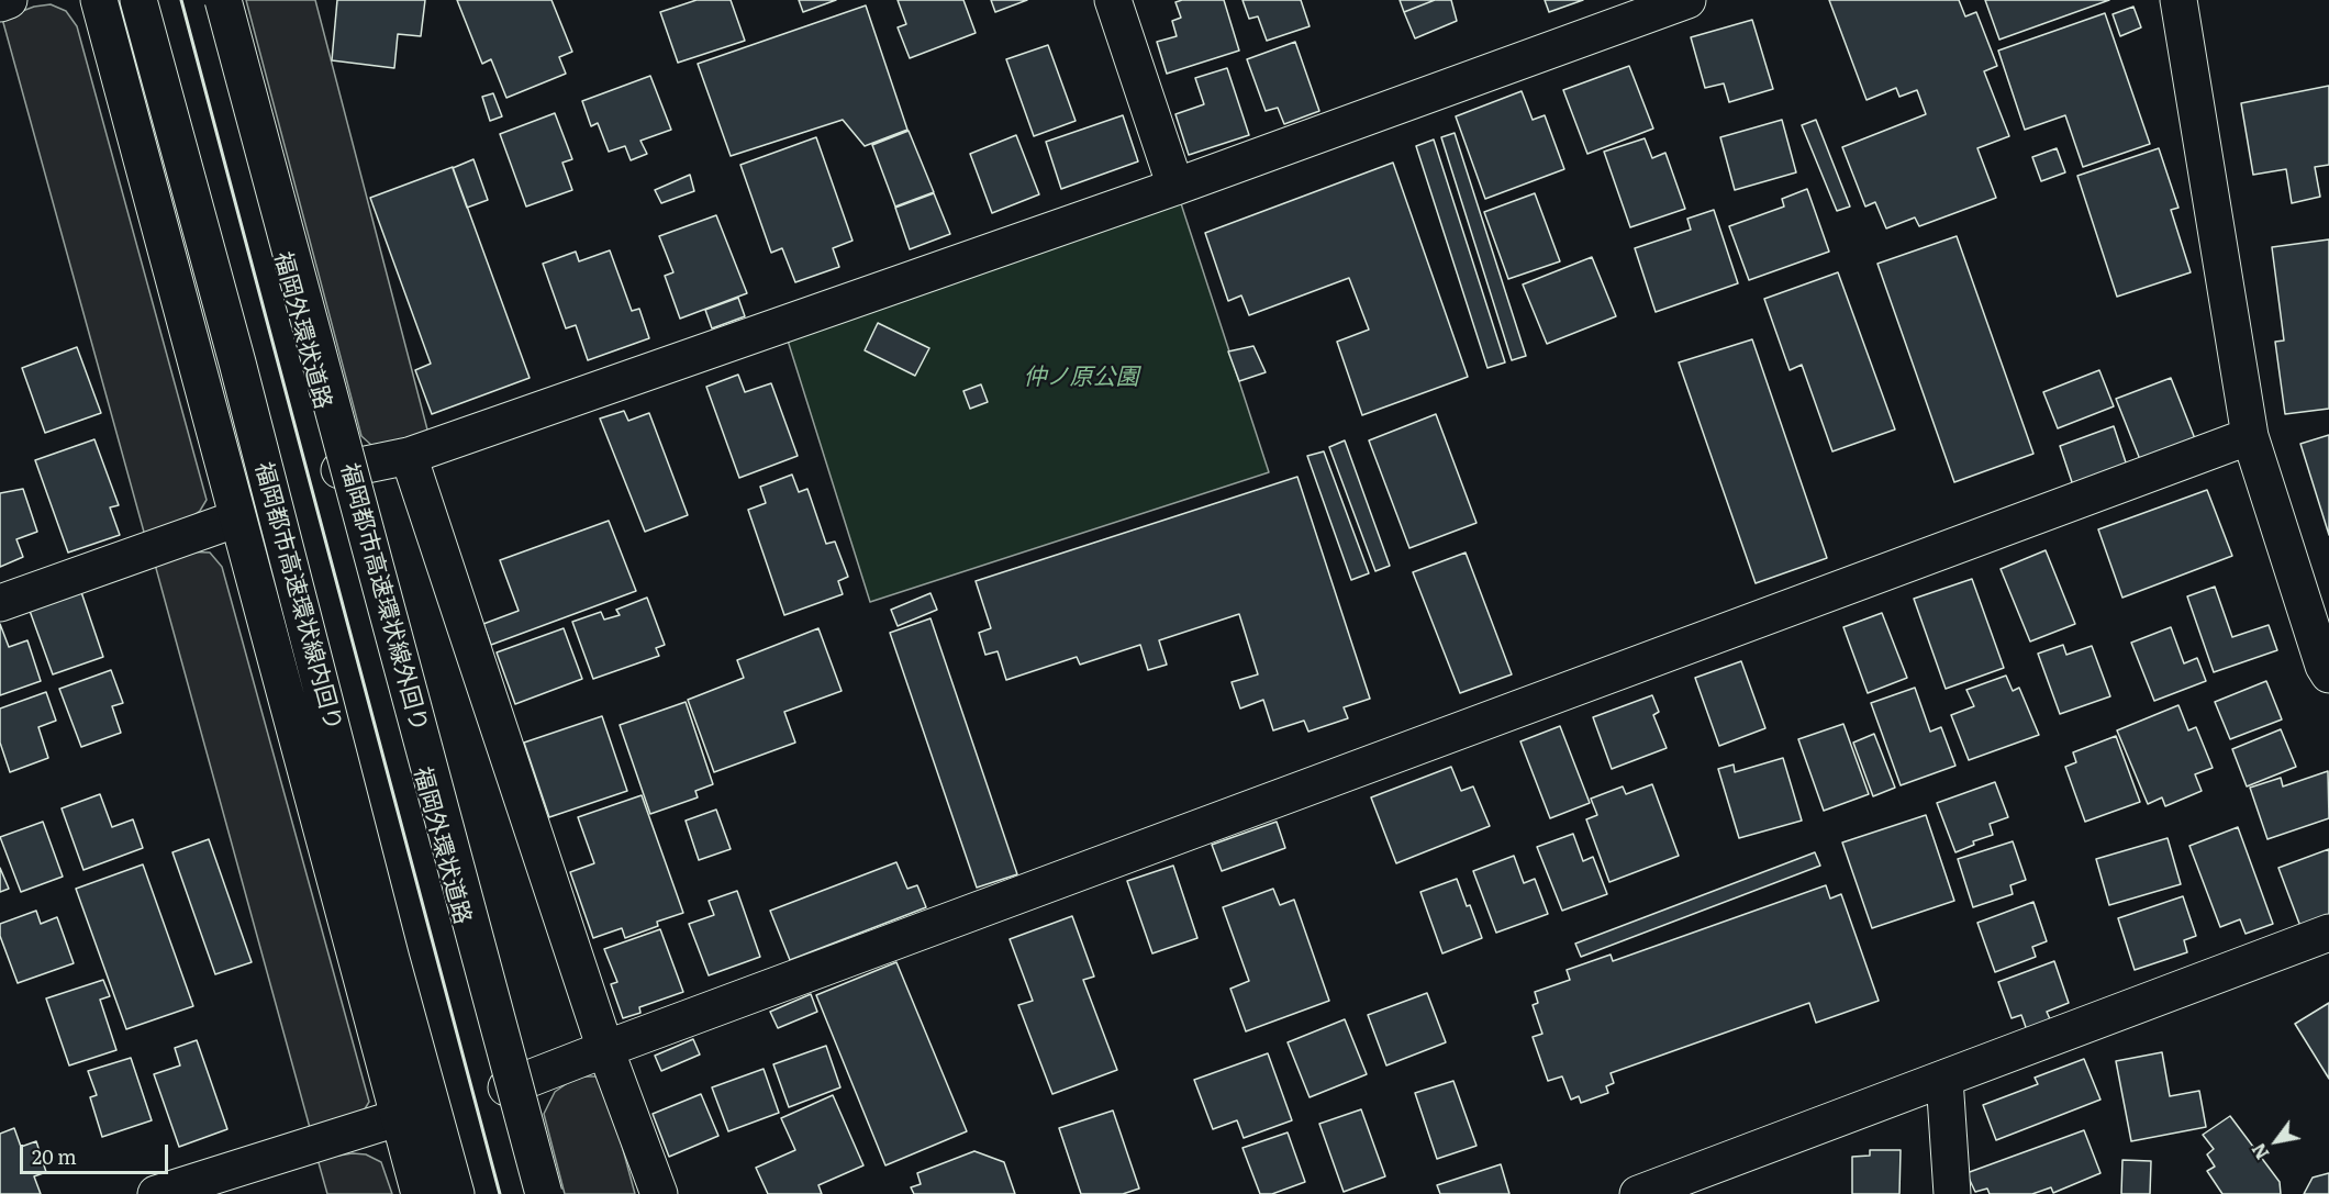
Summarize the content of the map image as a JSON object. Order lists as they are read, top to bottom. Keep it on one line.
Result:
{"streets":{"main road":["福岡外環状道路","福岡都市高速環状線内回り","福岡都市高速環状線外回り"]},"parks":["仲ノ原公園"],"scale_bar":"20 m","north":"bottom left"}
